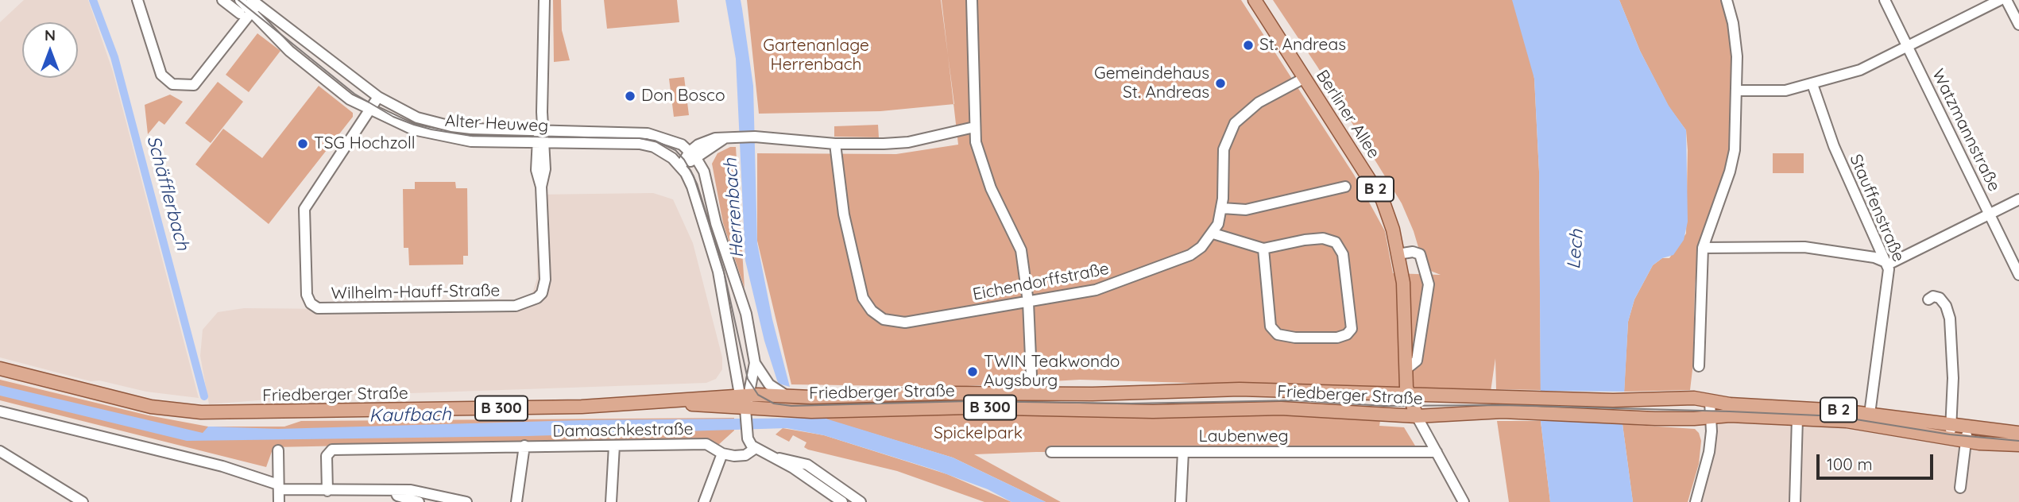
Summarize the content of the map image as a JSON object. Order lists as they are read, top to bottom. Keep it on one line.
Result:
{"streets":{"main road":["Berliner Allee","B 2","Friedberger Straße","B 300"],"street":["Alter Heuweg","Watzmannstraße","Stauffenstraße","Eichendorffstraße","Wilhelm-Hauff-Straße","Damaschkestraße","Laubenweg"]},"crossings":[["Berliner Allee","Eichendorffstraße"],["Berliner Allee","Friedberger Straße"],["Alter Heuweg","Wilhelm-Hauff-Straße"],["Stauffenstraße","Friedberger Straße"]],"water":["Schäfflerbach","Herrenbach","Lech","Kaufbach"],"parks":["Gartenanlage Herrenbach","Spickelpark"],"places":["St. Andreas","Gemeindehaus St. Andreas","Don Bosco","TSG Hochzoll","TWIN Teakwondo Augsburg"],"scale_bar":"100 m","north":"top"}
